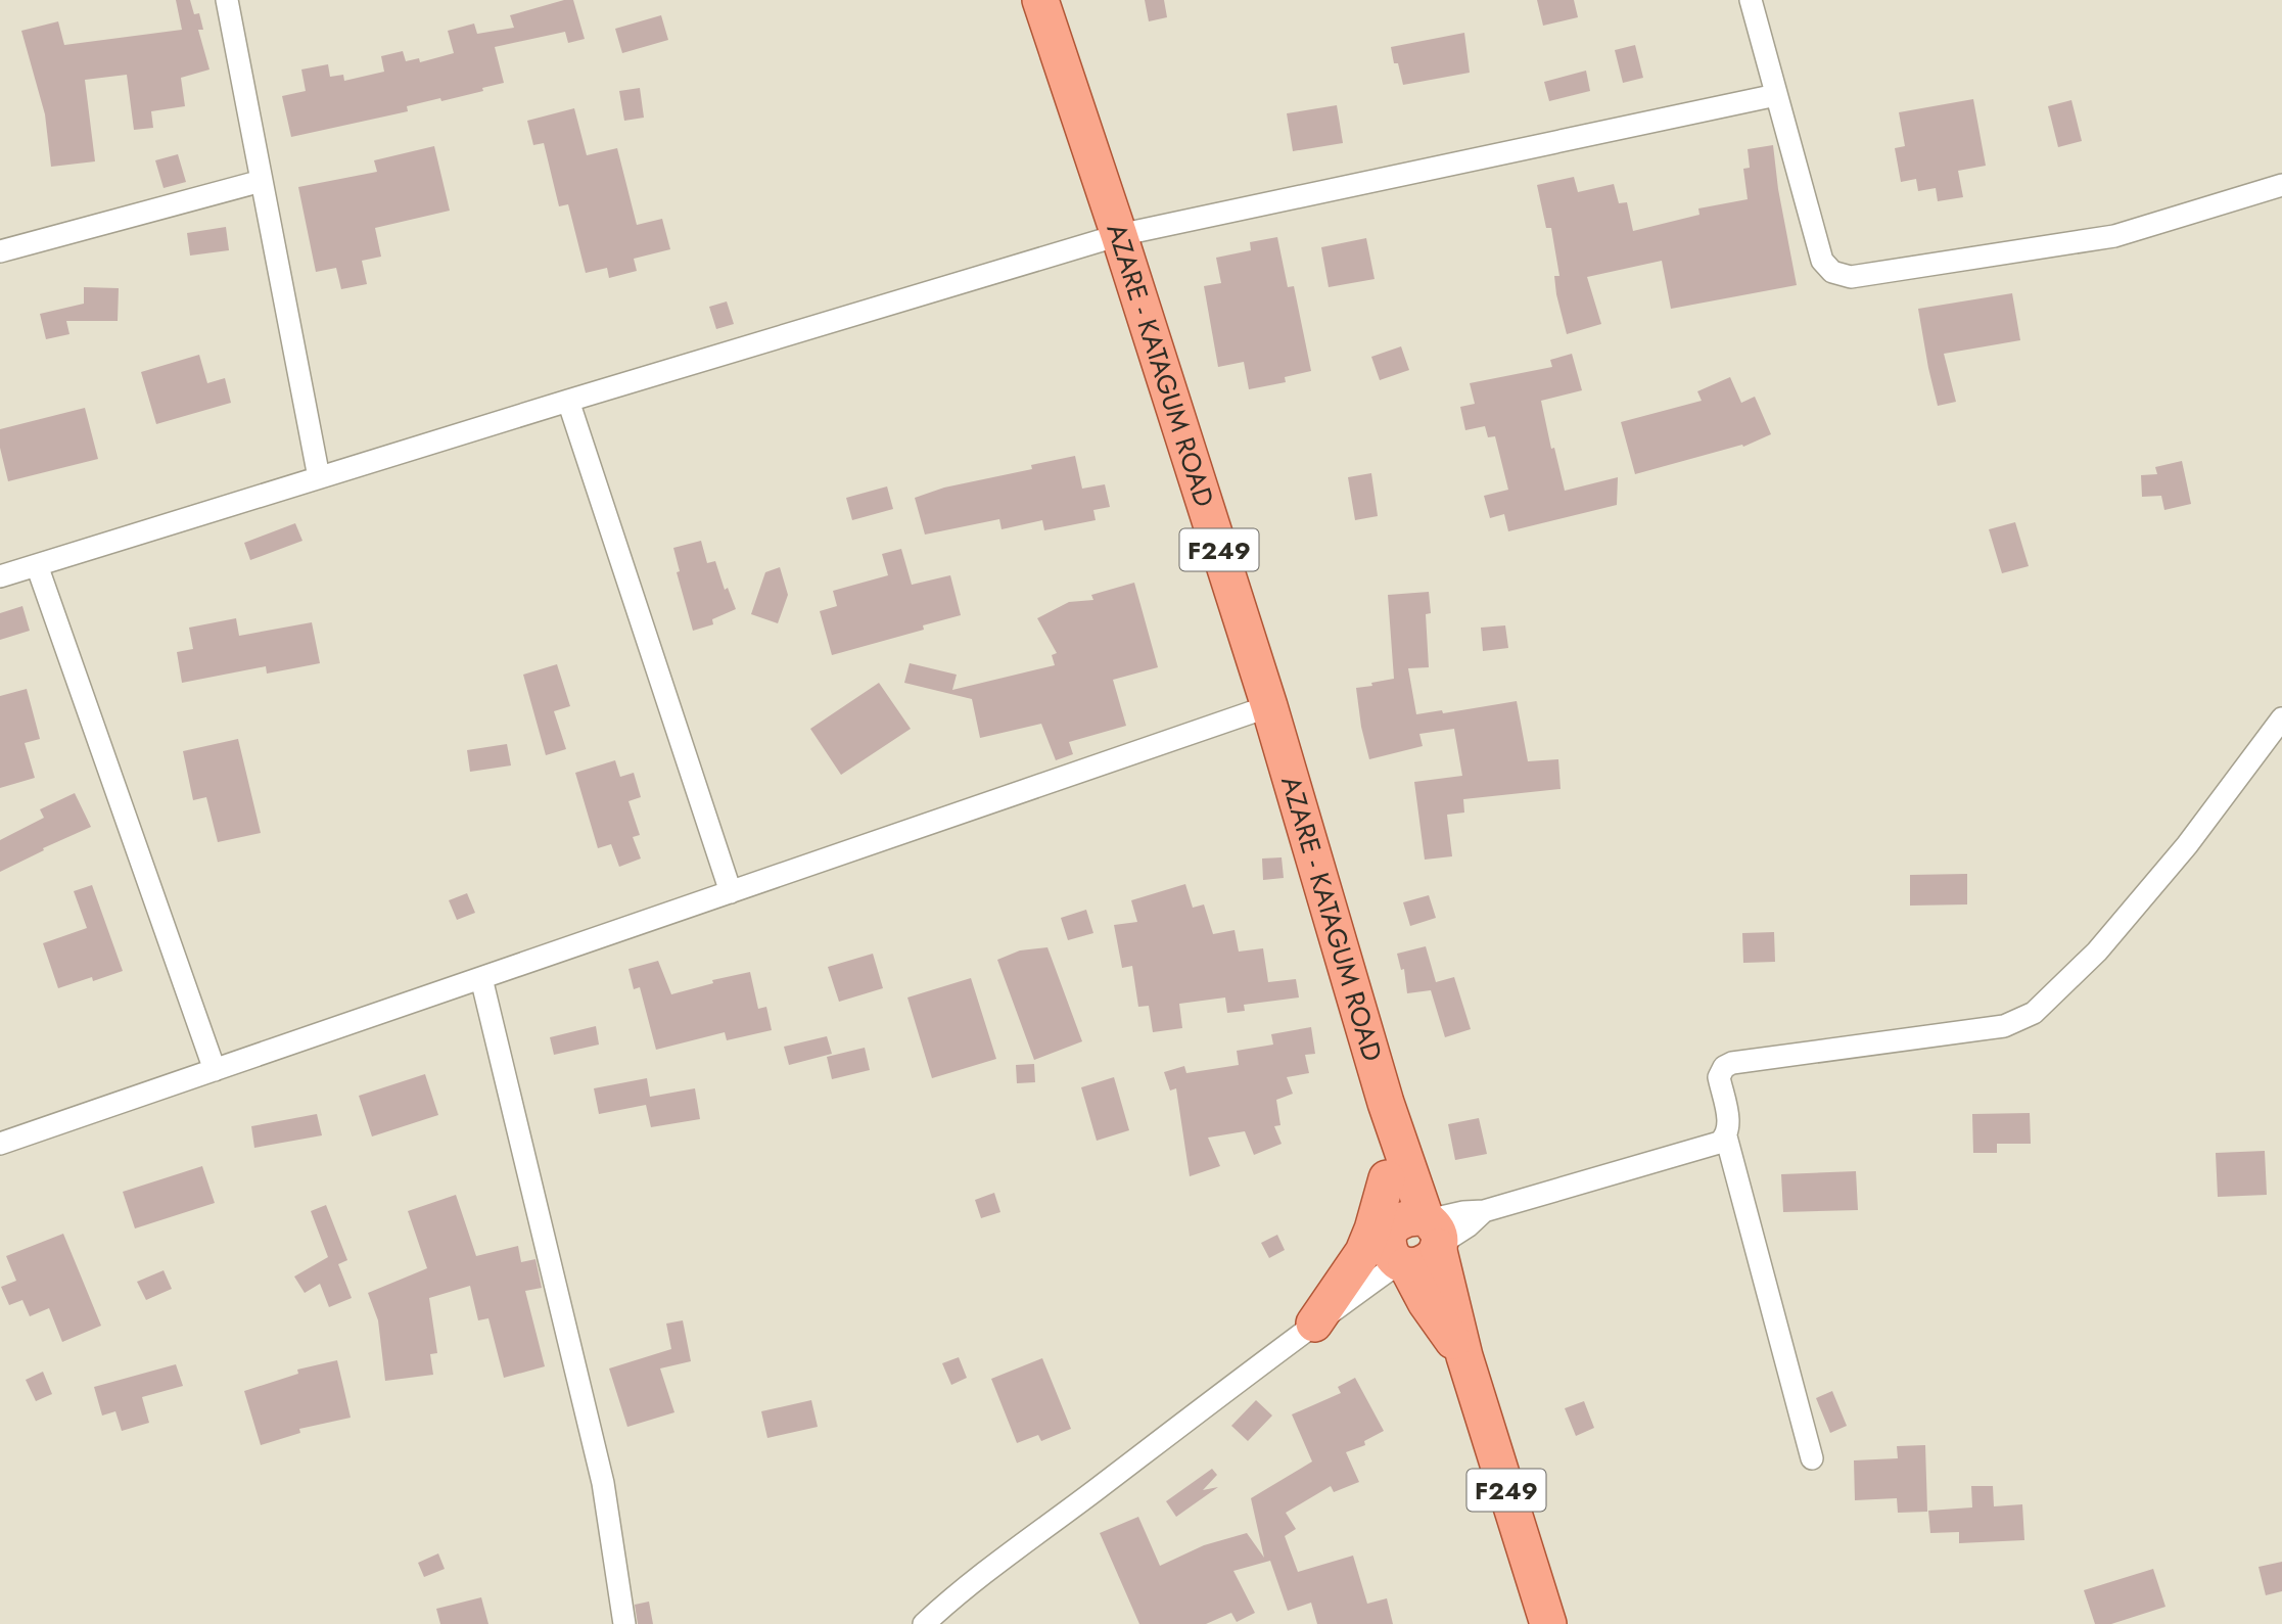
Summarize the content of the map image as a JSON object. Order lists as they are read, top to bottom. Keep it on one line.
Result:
{"streets":{"main road":["AZARE - KATAGUM ROAD","F249"]}}
